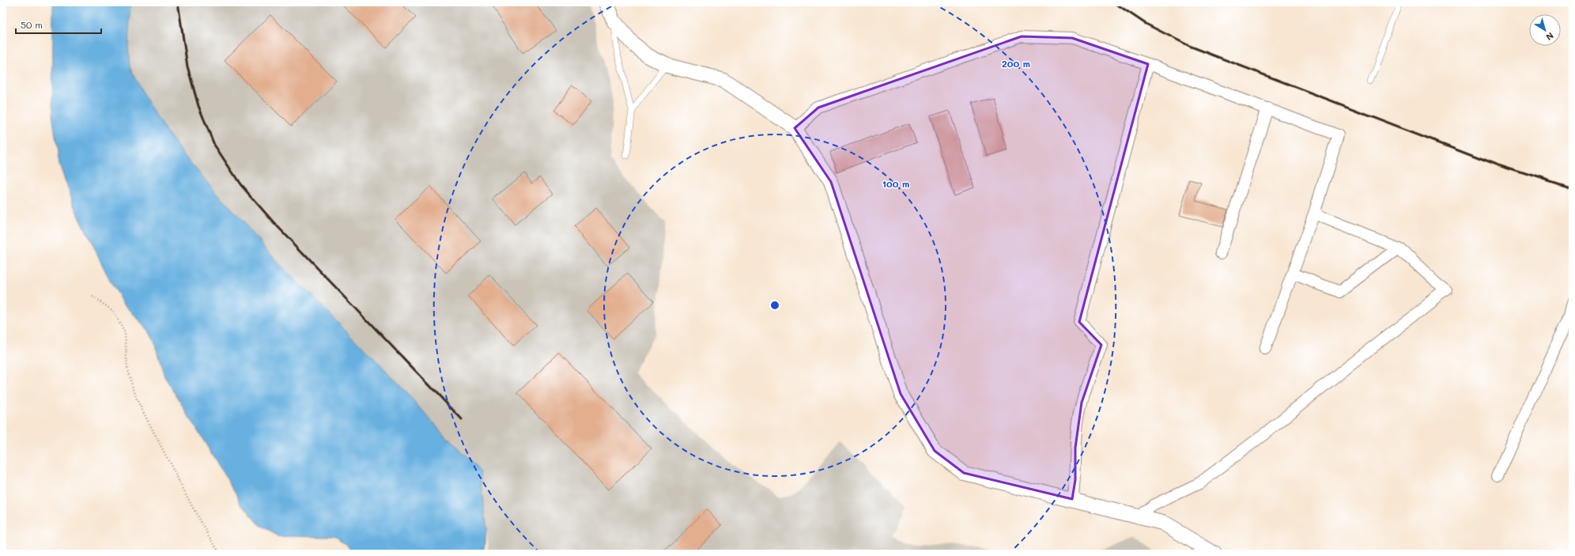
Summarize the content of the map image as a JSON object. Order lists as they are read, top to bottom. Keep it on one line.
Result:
{"scale_bar":"50 m","north":"bottom right","rings":["200 m","100 m"]}
